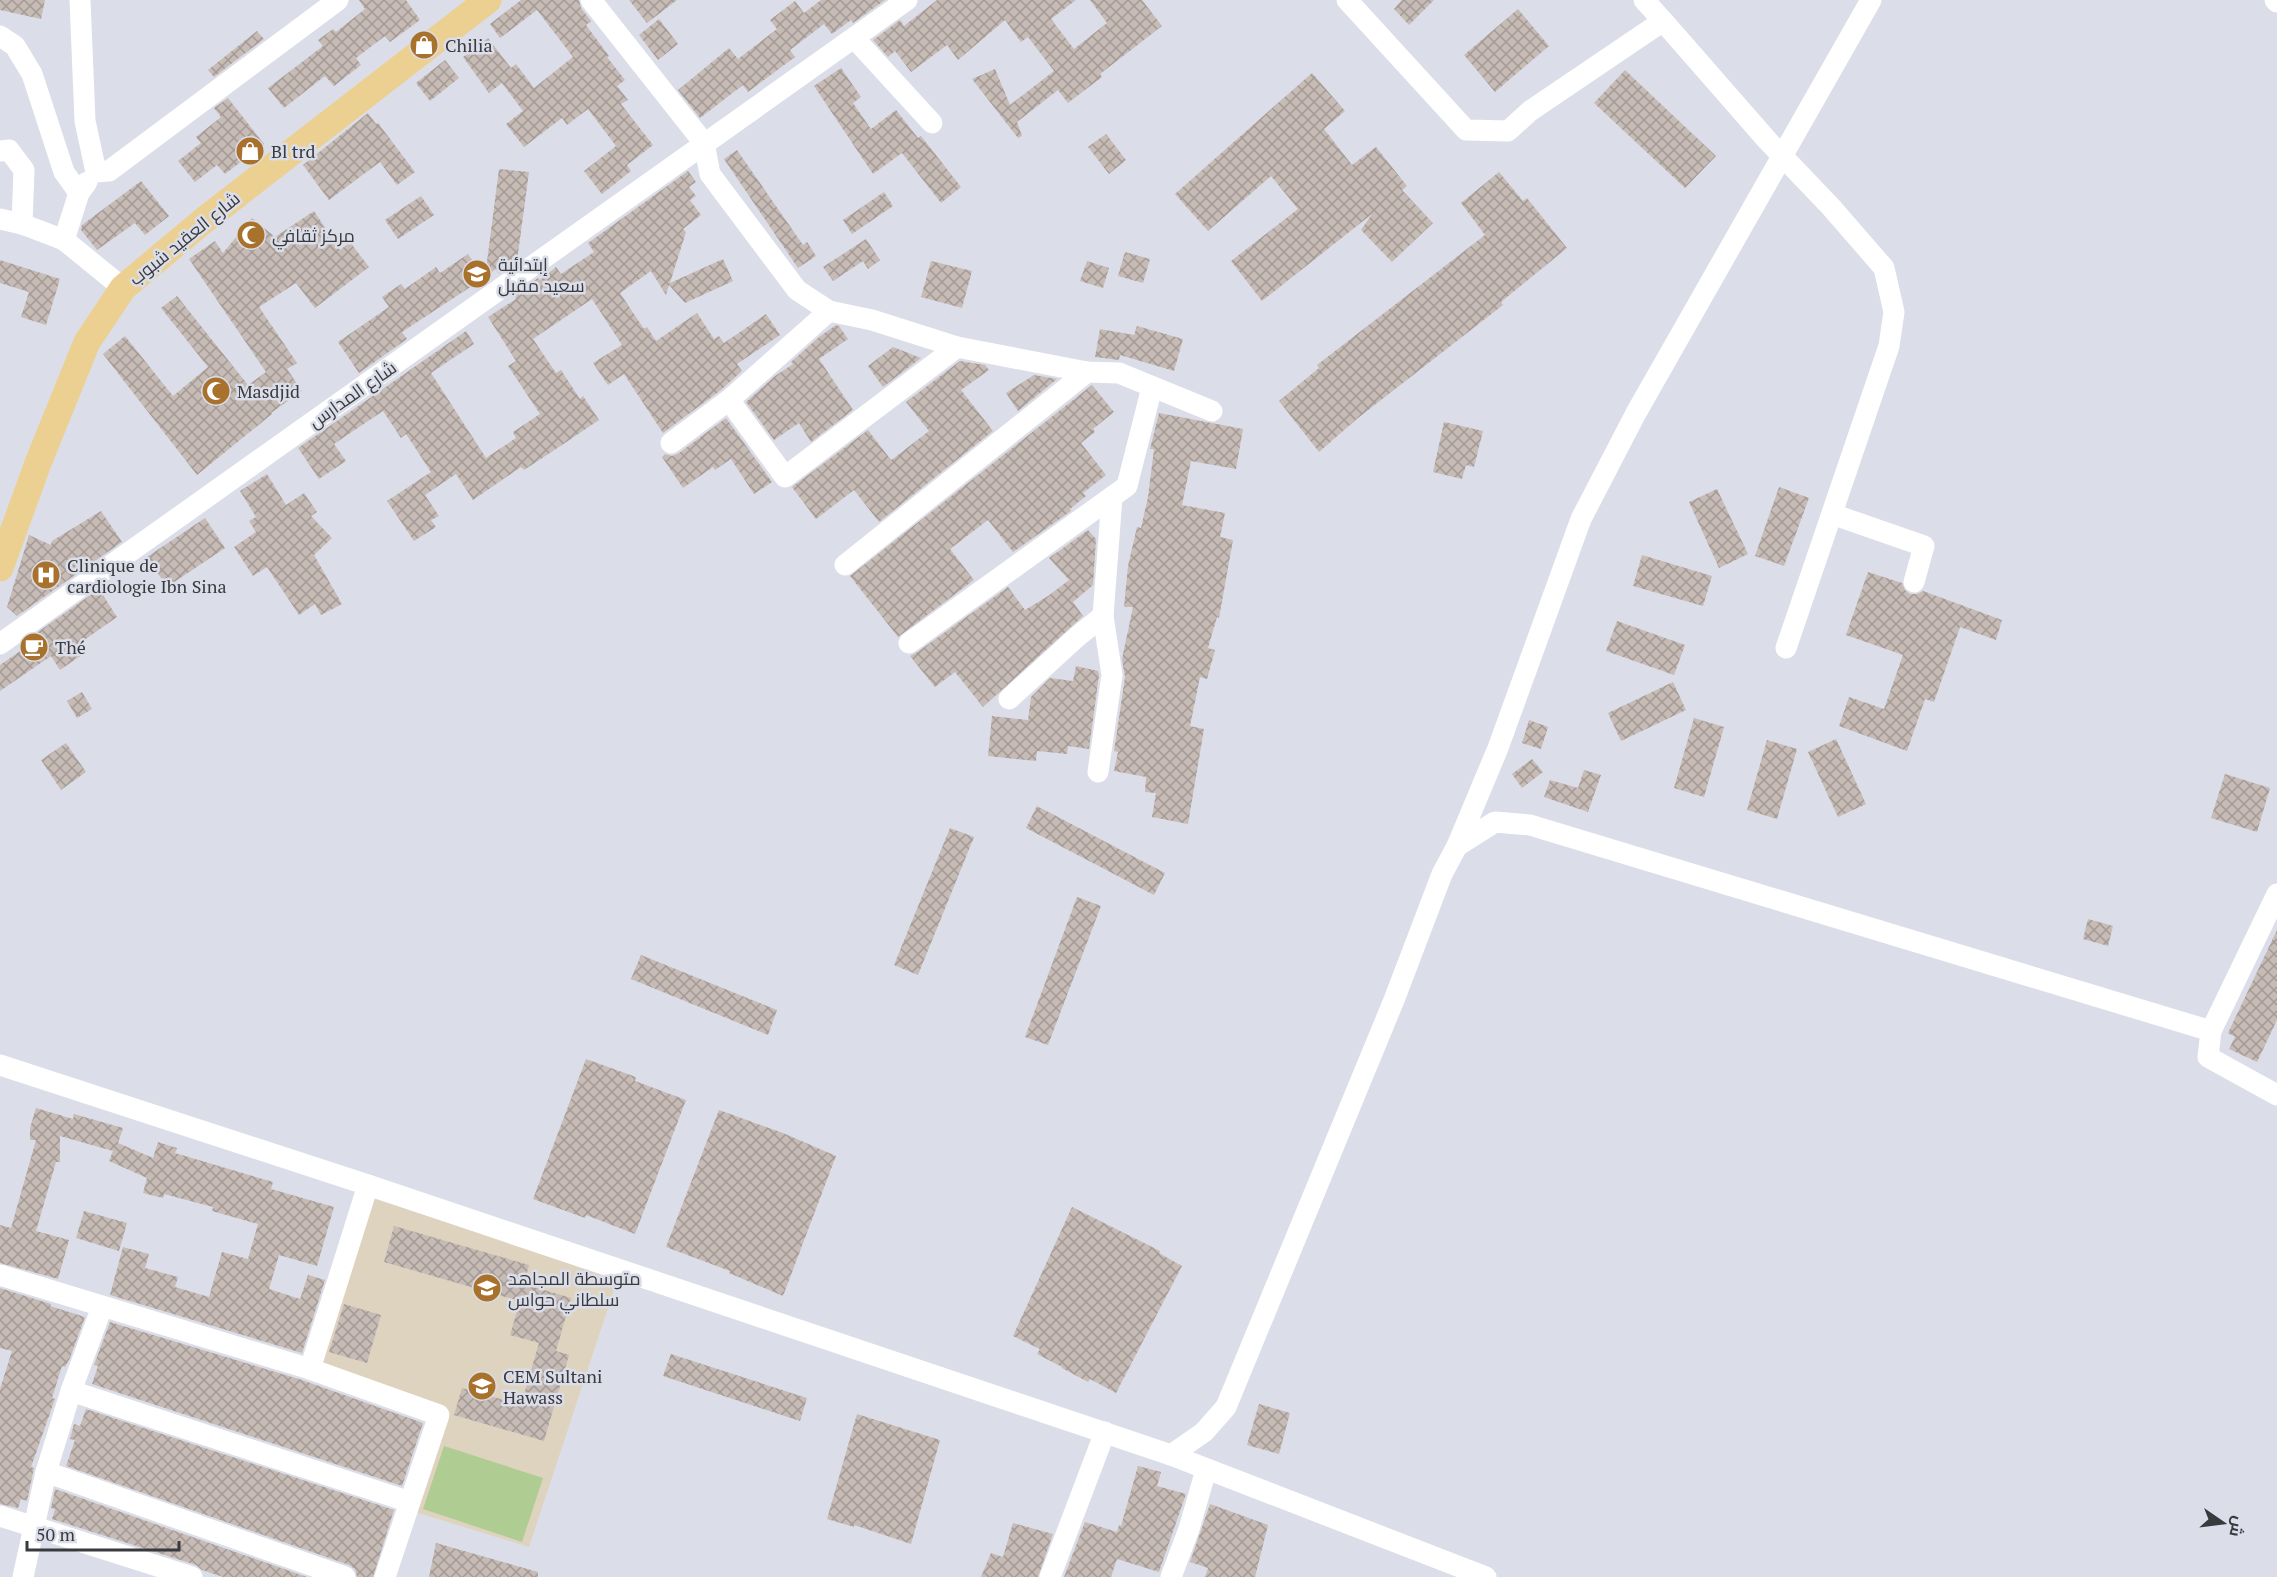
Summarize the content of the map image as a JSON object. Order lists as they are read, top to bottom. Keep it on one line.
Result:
{"streets":{"main road":["شارع العقيد شبوب"],"street":["شارع المدارس"]},"places":{"shop":["Chilia","Bl trd"],"mosque":["مركز ثقافي","Masdjid"],"school or university":["إبتدائية سعيد مقبل","متوسطة المجاهد سلطاني حواس","CEM Sultani Hawass"],"hospital":["Clinique de cardiologie Ibn Sina"],"cafe":["Thé"]},"scale_bar":"50 m","north":"right"}
